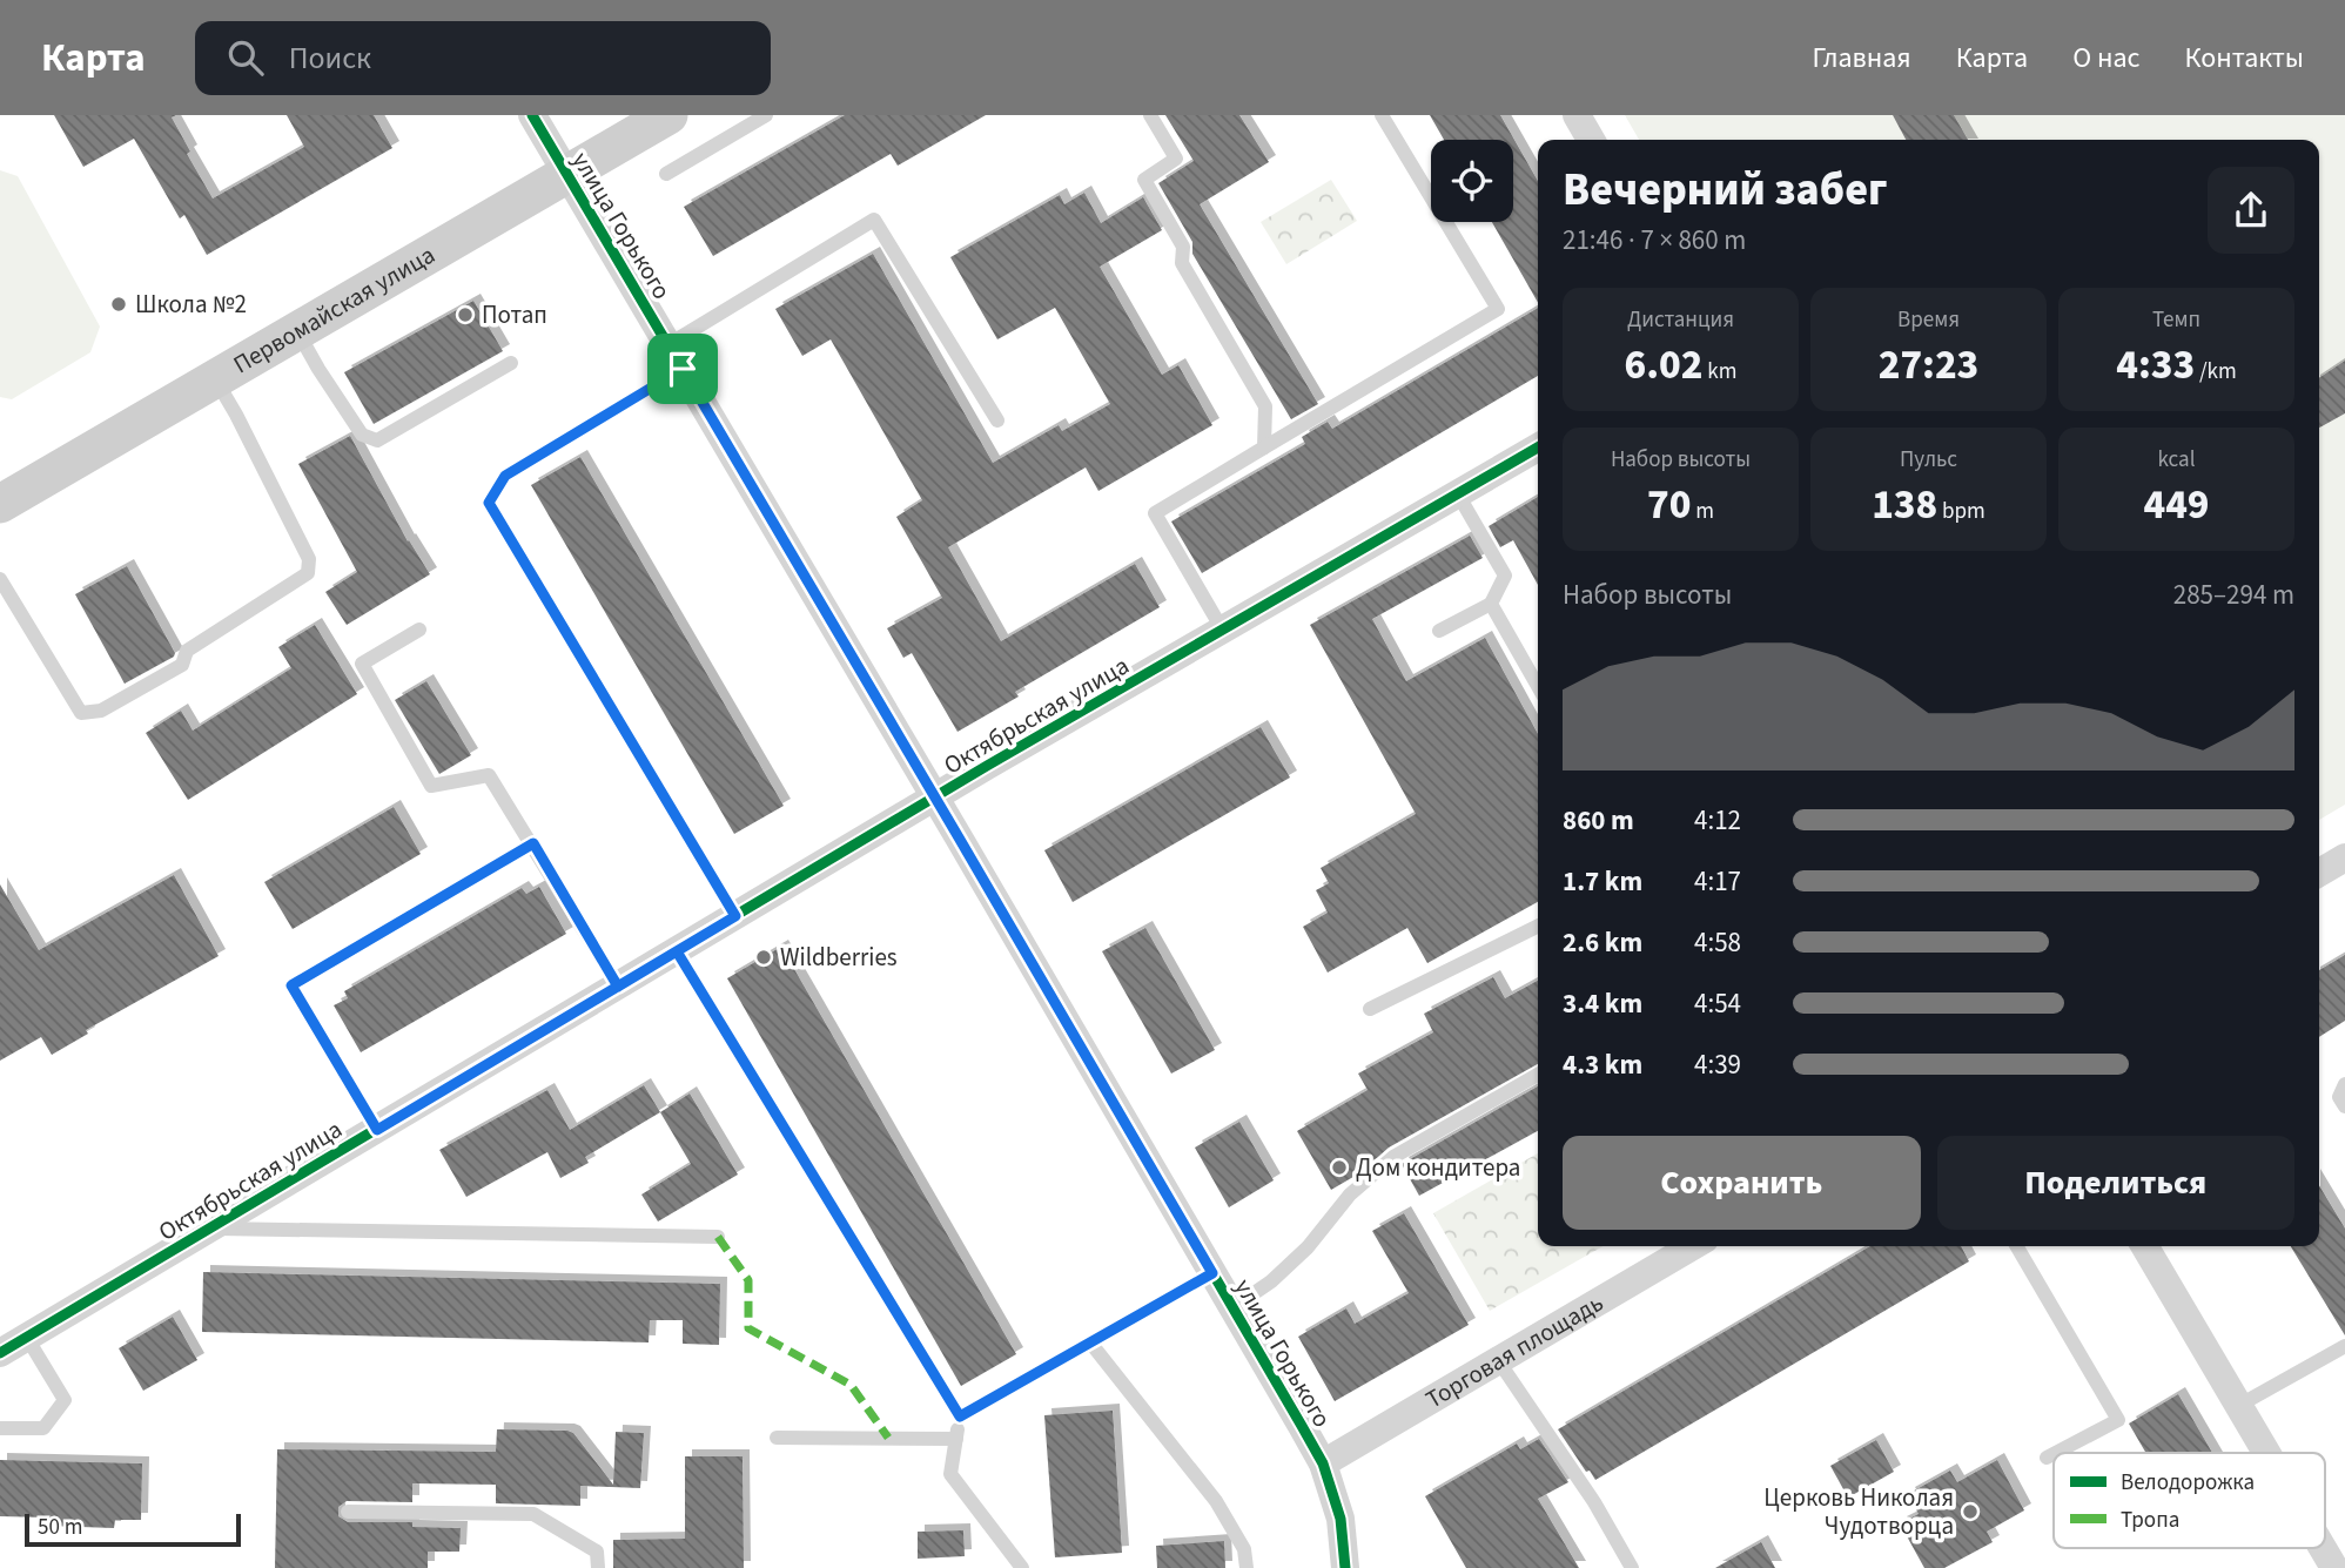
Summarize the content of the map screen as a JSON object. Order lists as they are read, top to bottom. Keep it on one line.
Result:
{"streets":{"main road":["Первомайская улица"],"street":["улица Горького","Октябрьская улица","Торговая площадь"]},"crossings":[["улица Горького","Первомайская улица"],["улица Горького","Октябрьская улица"],["улица Горького","Торговая площадь"]],"places":["Школа №2","Потап","Wildberries","Дом кондитера","Церковь Николая Чудотворца"],"legend":["Велодорожка","Тропа"],"scale_bar":"50 m","page":{"header":"Карта","search":"Поиск","nav":["Главная","Карта","О нас","Контакты"],"heading":["Вечерний забег","21:46 · 7 × 860 m"],"stats":[["Дистанция","6.02 km"],["Время","27:23"],["Темп","4:33 /km"],["Набор высоты","70 m"],["Пульс","138 bpm"],["kcal","449"]],"chart":["Набор высоты","285–294 m"],"list":[{"name":"860 m","note":"4:12"},{"name":"1.7 km","note":"4:17"},{"name":"2.6 km","note":"4:58"},{"name":"3.4 km","note":"4:54"},{"name":"4.3 km","note":"4:39"}],"buttons":["Сохранить","Поделиться"],"scale":"50 m"}}
